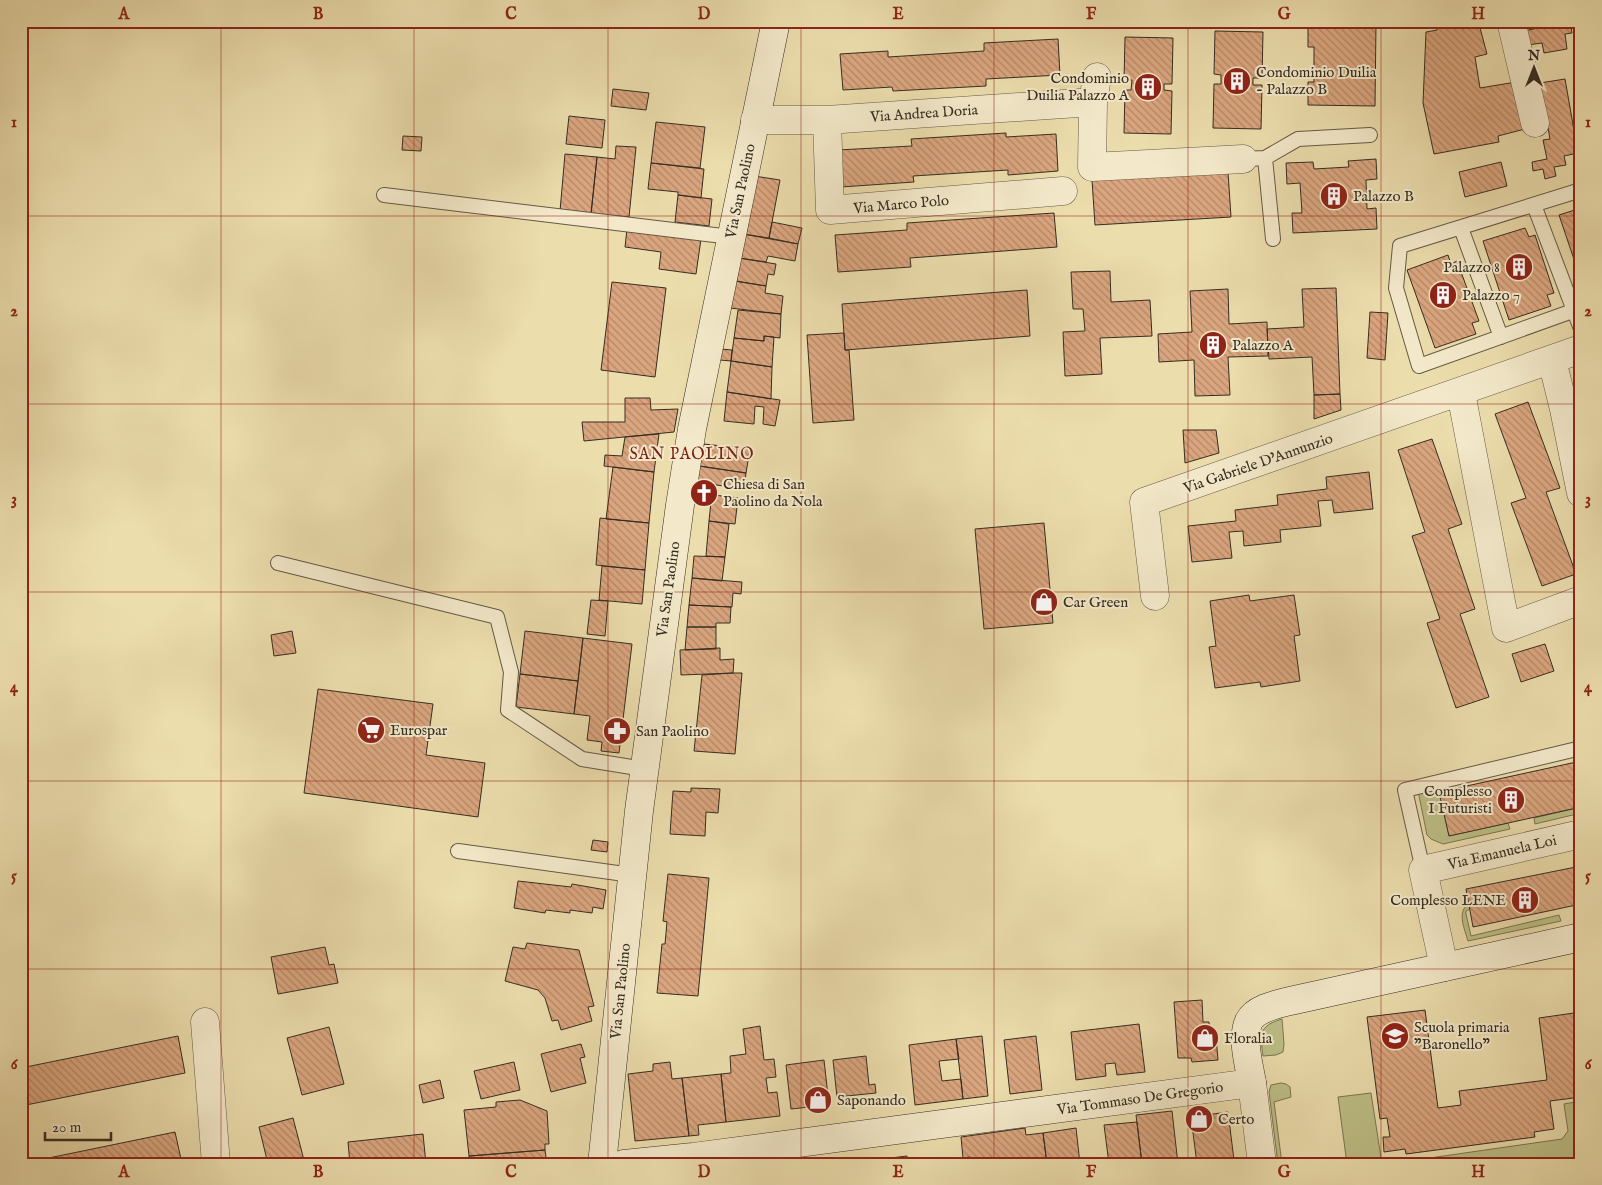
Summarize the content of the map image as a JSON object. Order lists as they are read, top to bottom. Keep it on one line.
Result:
{"streets":{"street":["Via Andrea Doria","Via San Paolino","Via Marco Polo","Via Gabriele D'Annunzio","Via Emanuela Loi","Via Tommaso De Gregorio"]},"crossings":[["Via Andrea Doria","Via San Paolino"],["Via Andrea Doria","Via Marco Polo"]],"districts":["SAN PAOLINO"],"places":{"building":["Condominio Duilia - Palazzo B","Condominio Duilia Palazzo A","Palazzo B","Palazzo 8","Palazzo 7","Palazzo A","Complesso I Futuristi","Complesso LENE"],"church":["Chiesa di San Paolino da Nola"],"shop":["Car Green","Floralia","Saponando","Certo"],"supermarket":["Eurospar"],"pharmacy":["San Paolino"],"school or university":["Scuola primaria \"Baronello\""]},"scale_bar":"20 m","north":"top","grid":{"columns":["A","B","C","D","E","F","G","H"],"rows":["1","2","3","4","5","6"]}}
